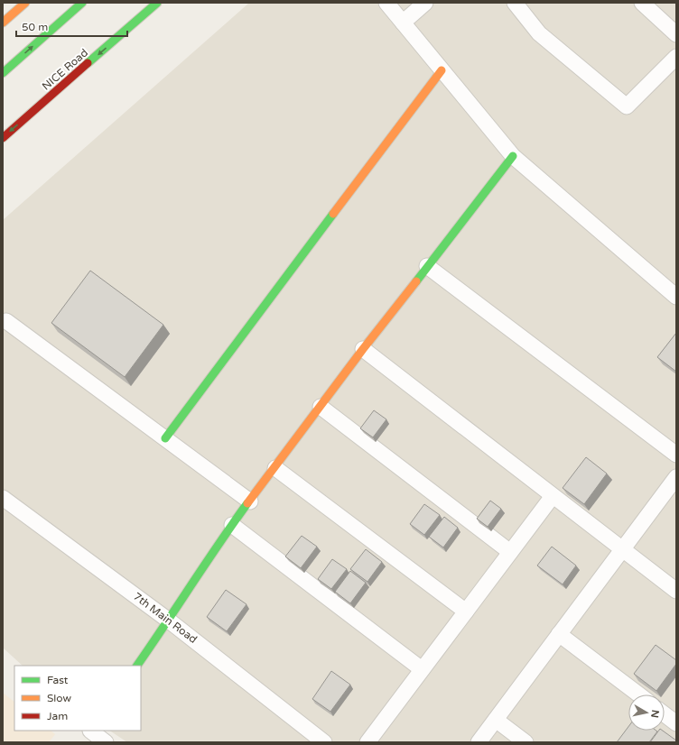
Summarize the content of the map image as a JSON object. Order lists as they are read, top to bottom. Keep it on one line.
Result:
{"streets":{"main road":["NICE Road"],"street":["7th Main Road"]},"legend":["Fast","Slow","Jam"],"scale_bar":"50 m","north":"right"}
